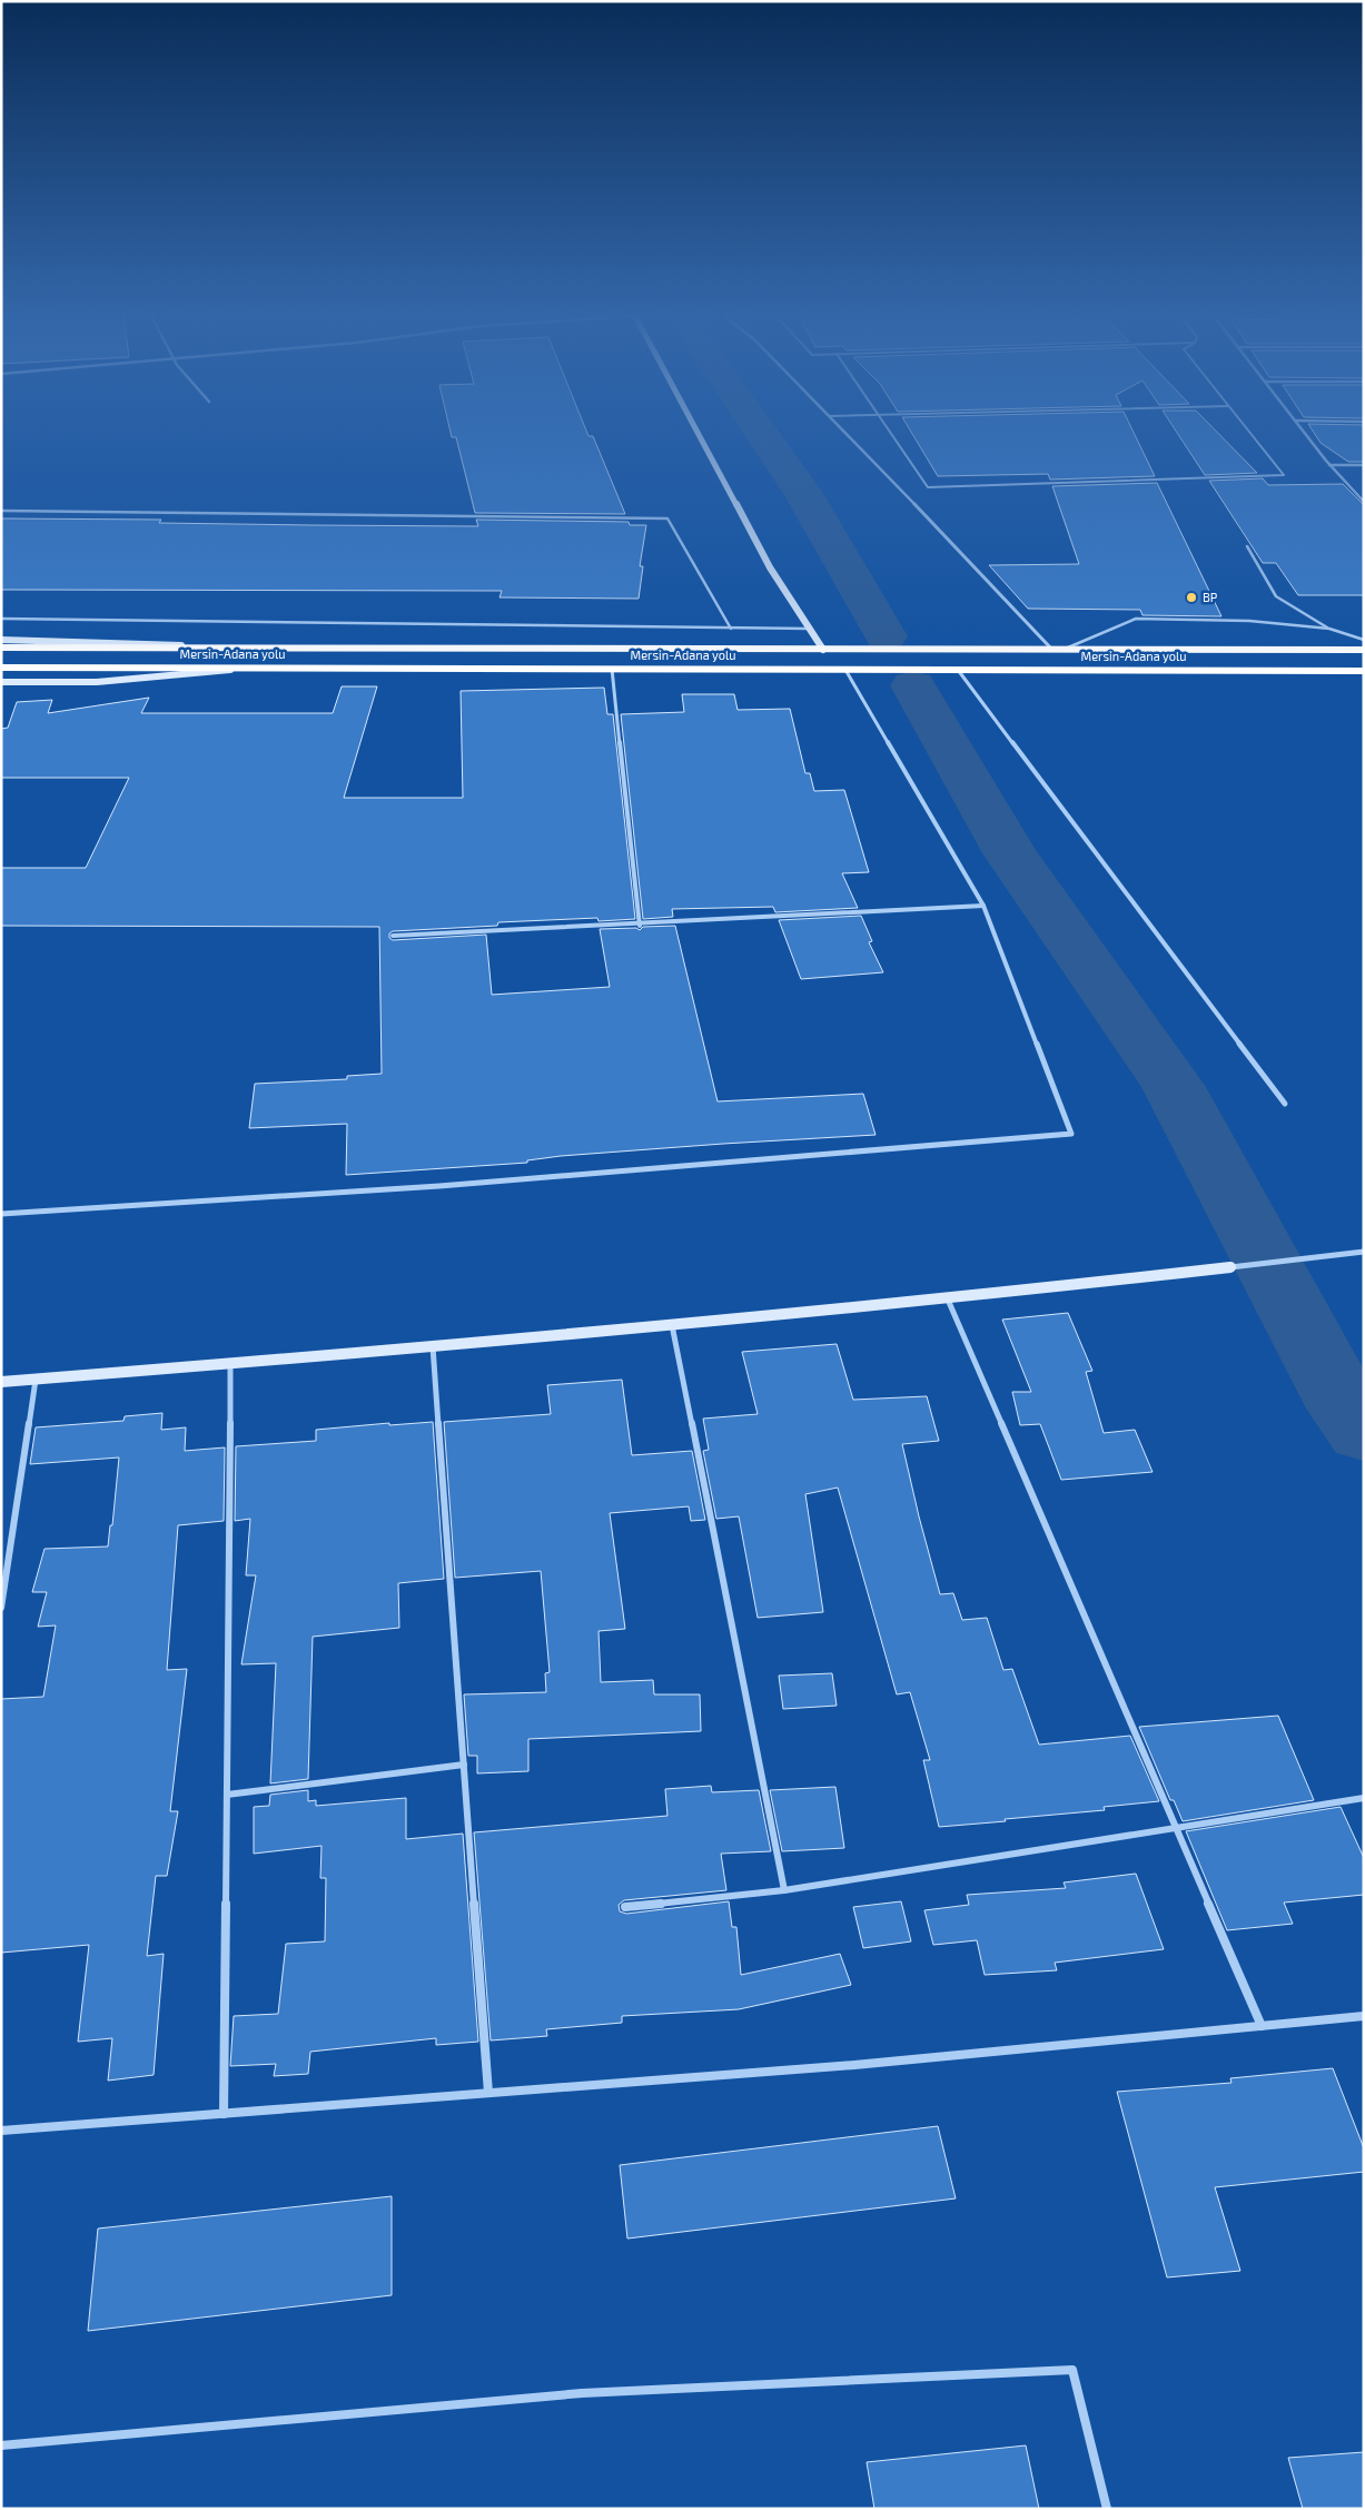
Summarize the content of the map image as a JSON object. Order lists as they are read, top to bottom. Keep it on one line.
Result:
{"streets":{"highway":["Mersin-Adana yolu"]},"places":["BP"]}
